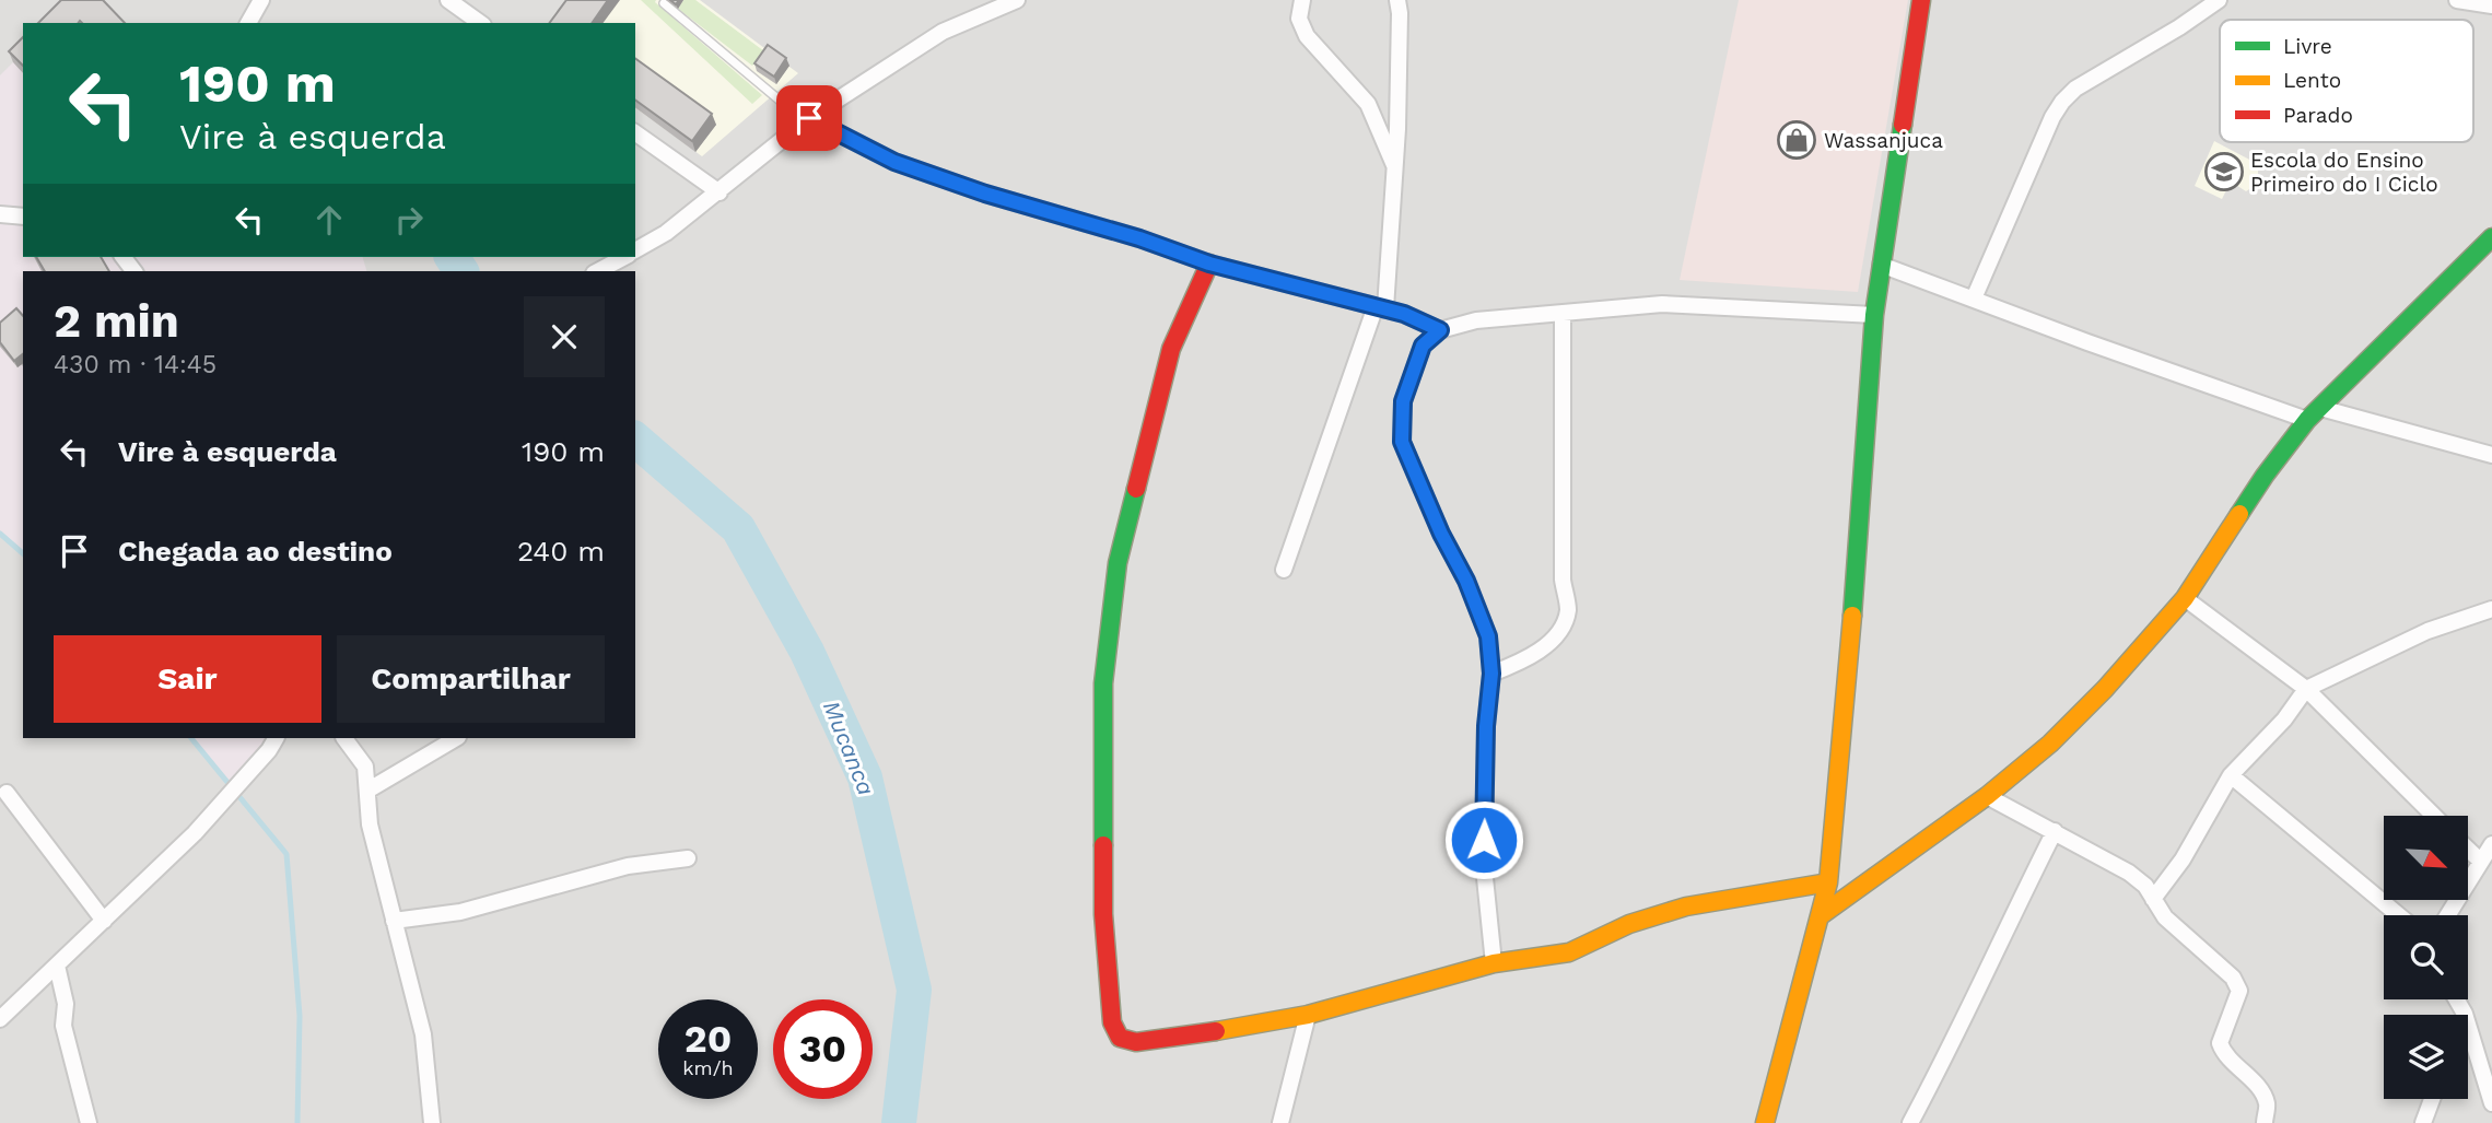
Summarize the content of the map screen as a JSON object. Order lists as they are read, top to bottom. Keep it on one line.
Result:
{"water":["Mucanca"],"places":{"shop":["Wassanjuca"],"school or university":["Escola do Ensino Primeiro do I Ciclo"]},"legend":["Livre","Lento","Parado"],"north":"bottom right","page":{"turn":["190 m","Vire à esquerda"],"heading":["2 min","430 m · 14:45"],"list":[{"name":"Vire à esquerda","value":"190 m"},{"name":"Chegada ao destino","value":"240 m"}],"buttons":["Sair","Compartilhar"],"speed":"20 km/h","limit":"30"}}
